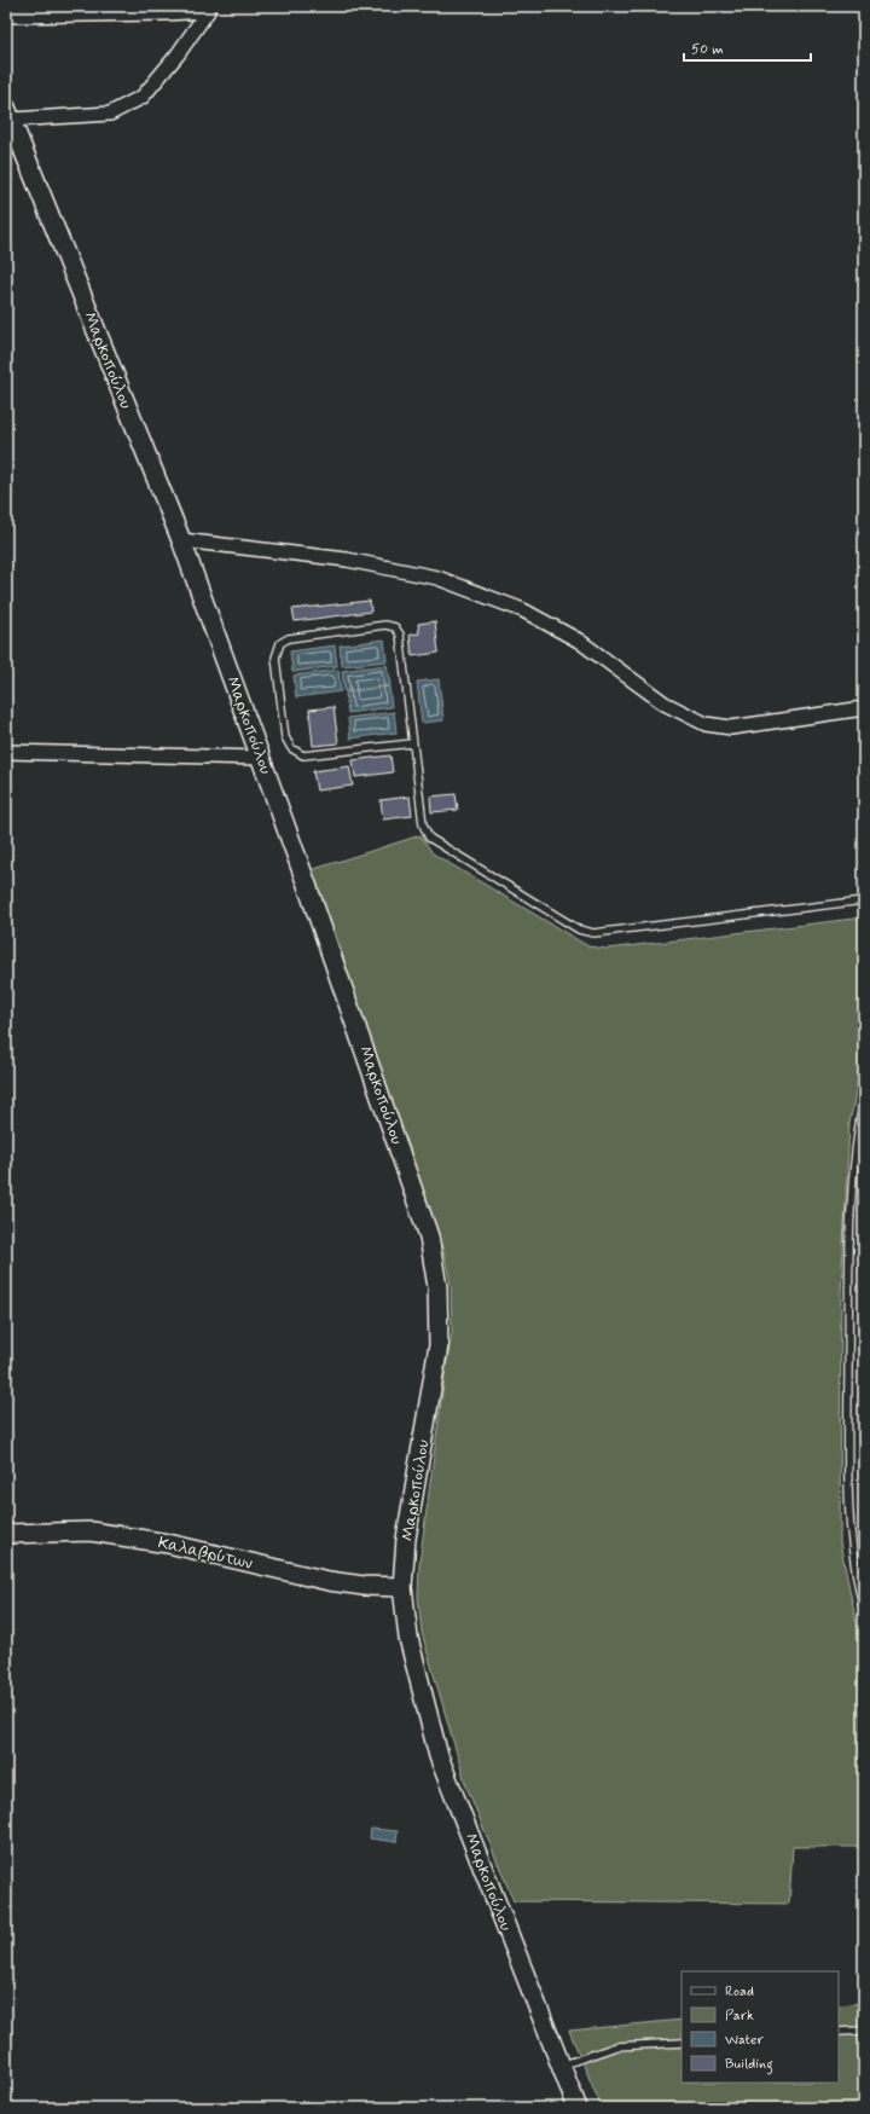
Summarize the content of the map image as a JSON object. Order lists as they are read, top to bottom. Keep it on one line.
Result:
{"streets":{"street":["Μαρκοπούλου","Καλαβρύτων"]},"crossings":[["Μαρκοπούλου","Καλαβρύτων"]],"legend":["Road","Park","Water","Building"],"scale_bar":"50 m"}
